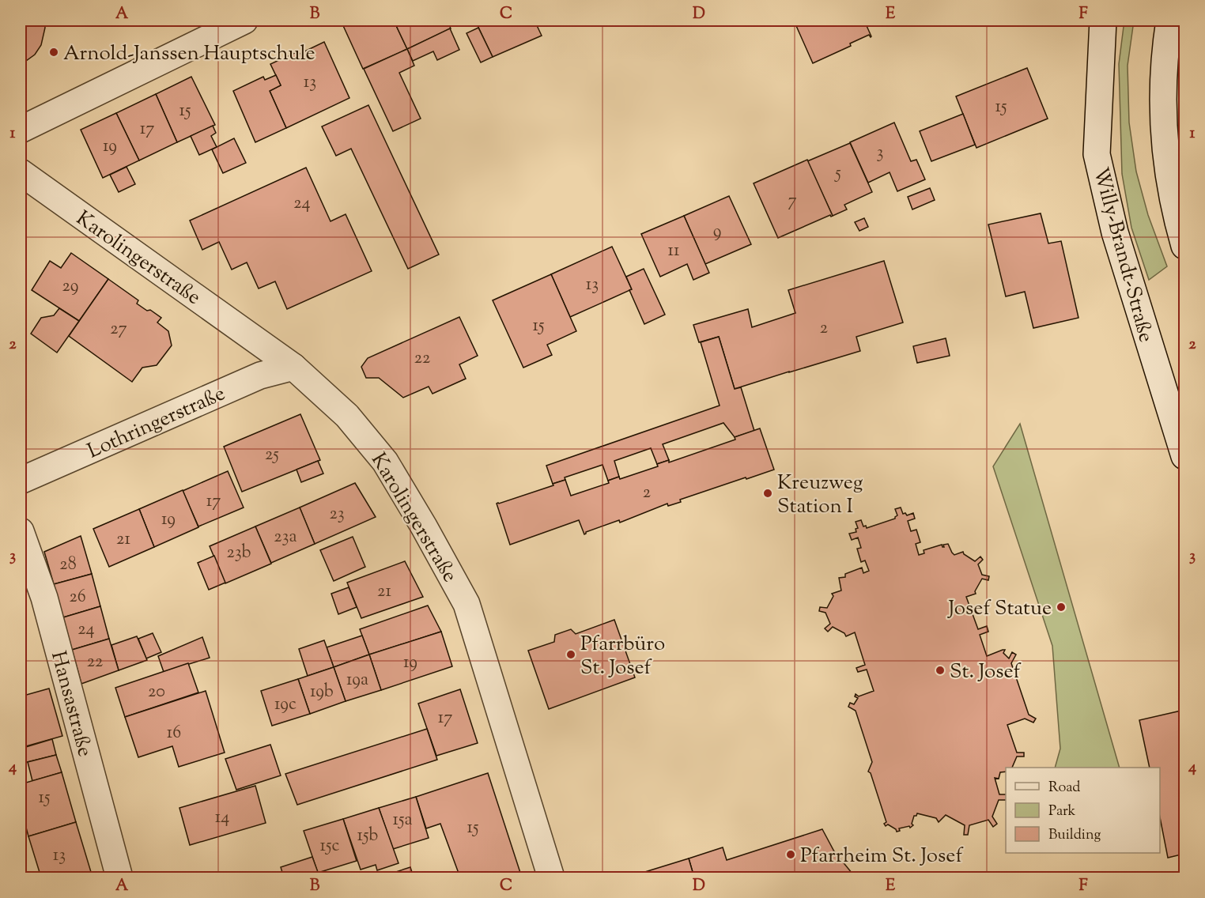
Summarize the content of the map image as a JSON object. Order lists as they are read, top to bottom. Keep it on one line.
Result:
{"streets":{"street":["Willy-Brandt-Straße","Karolingerstraße","Lothringerstraße","Hansastraße"]},"crossings":[["Karolingerstraße","Lothringerstraße"]],"places":["Arnold-Janssen Hauptschule","Kreuzweg Station I","Josef Statue","Pfarrbüro St. Josef","St. Josef","Pfarrheim St. Josef"],"house_numbers":["13","15","15","17","19","3","5","7","24","9","11","13","29","15","2","27","22","25","2","17","23","19","23a","21","23b","28","21","26","24","22","19","19a","20","19b","19c","17","16","15","14","15a","15","15b","15c","13"],"legend":["Road","Park","Building"],"grid":{"columns":["A","B","C","D","E","F"],"rows":["1","2","3","4"]}}
